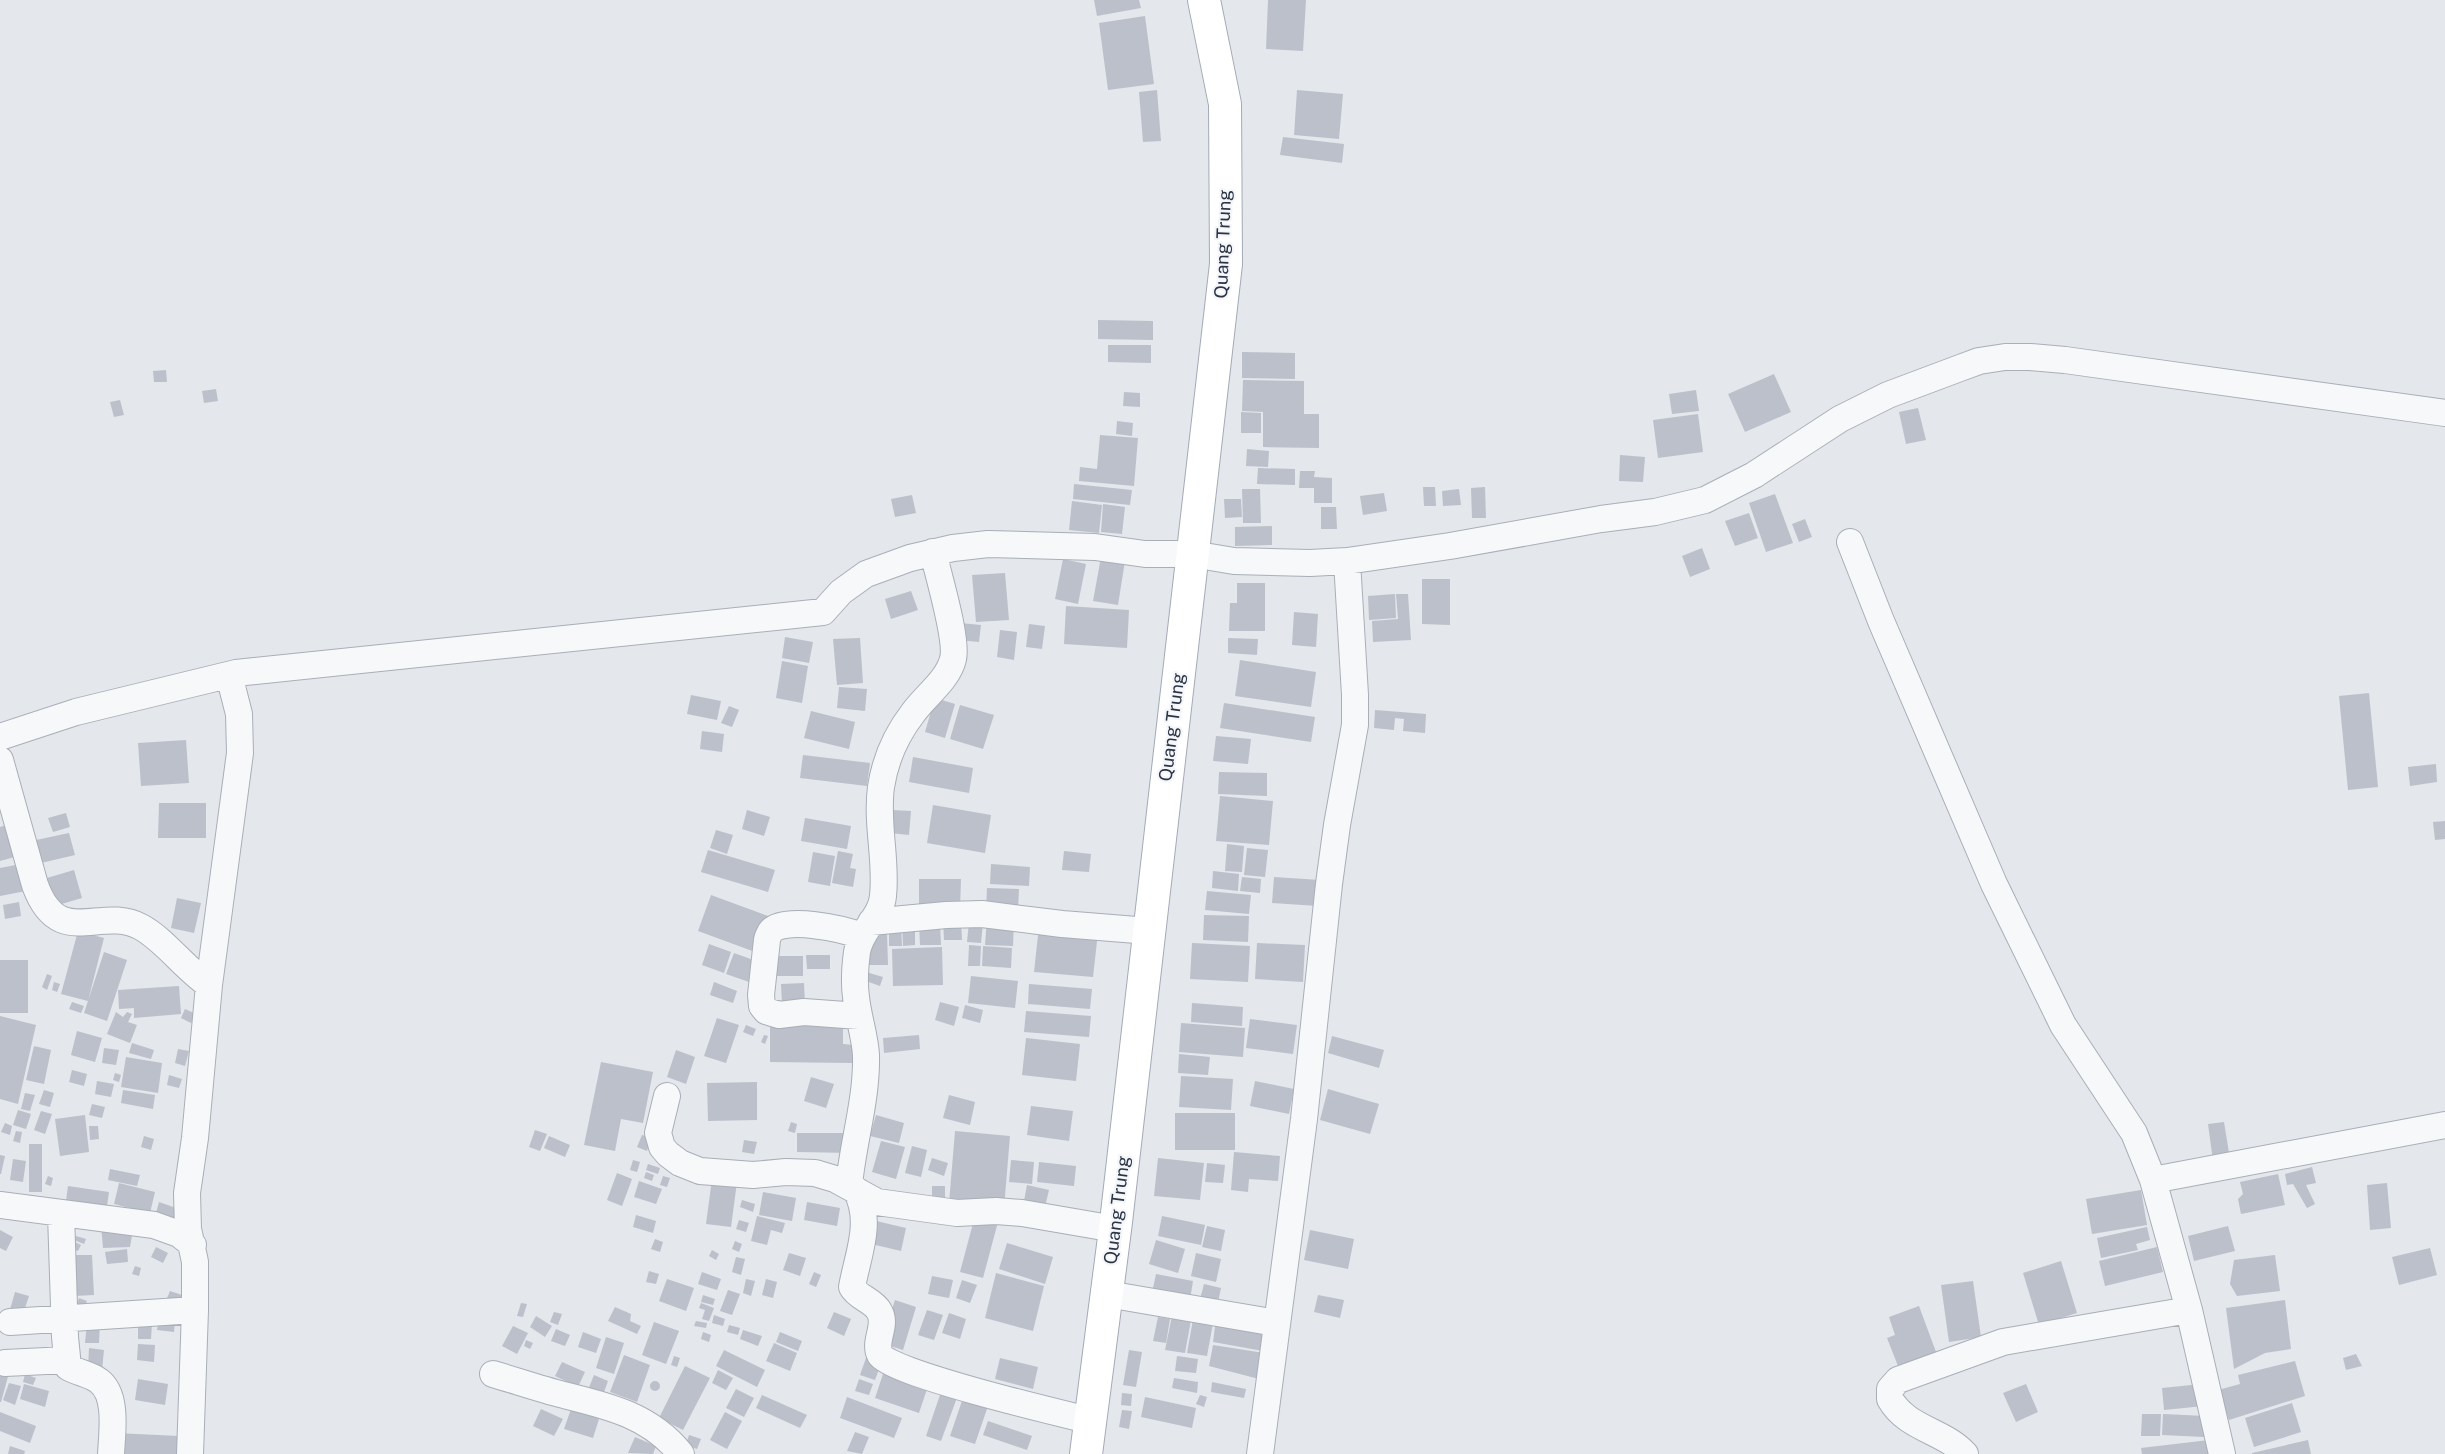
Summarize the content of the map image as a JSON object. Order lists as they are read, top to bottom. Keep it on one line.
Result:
{"streets":{"main road":["Quang Trung"]}}
